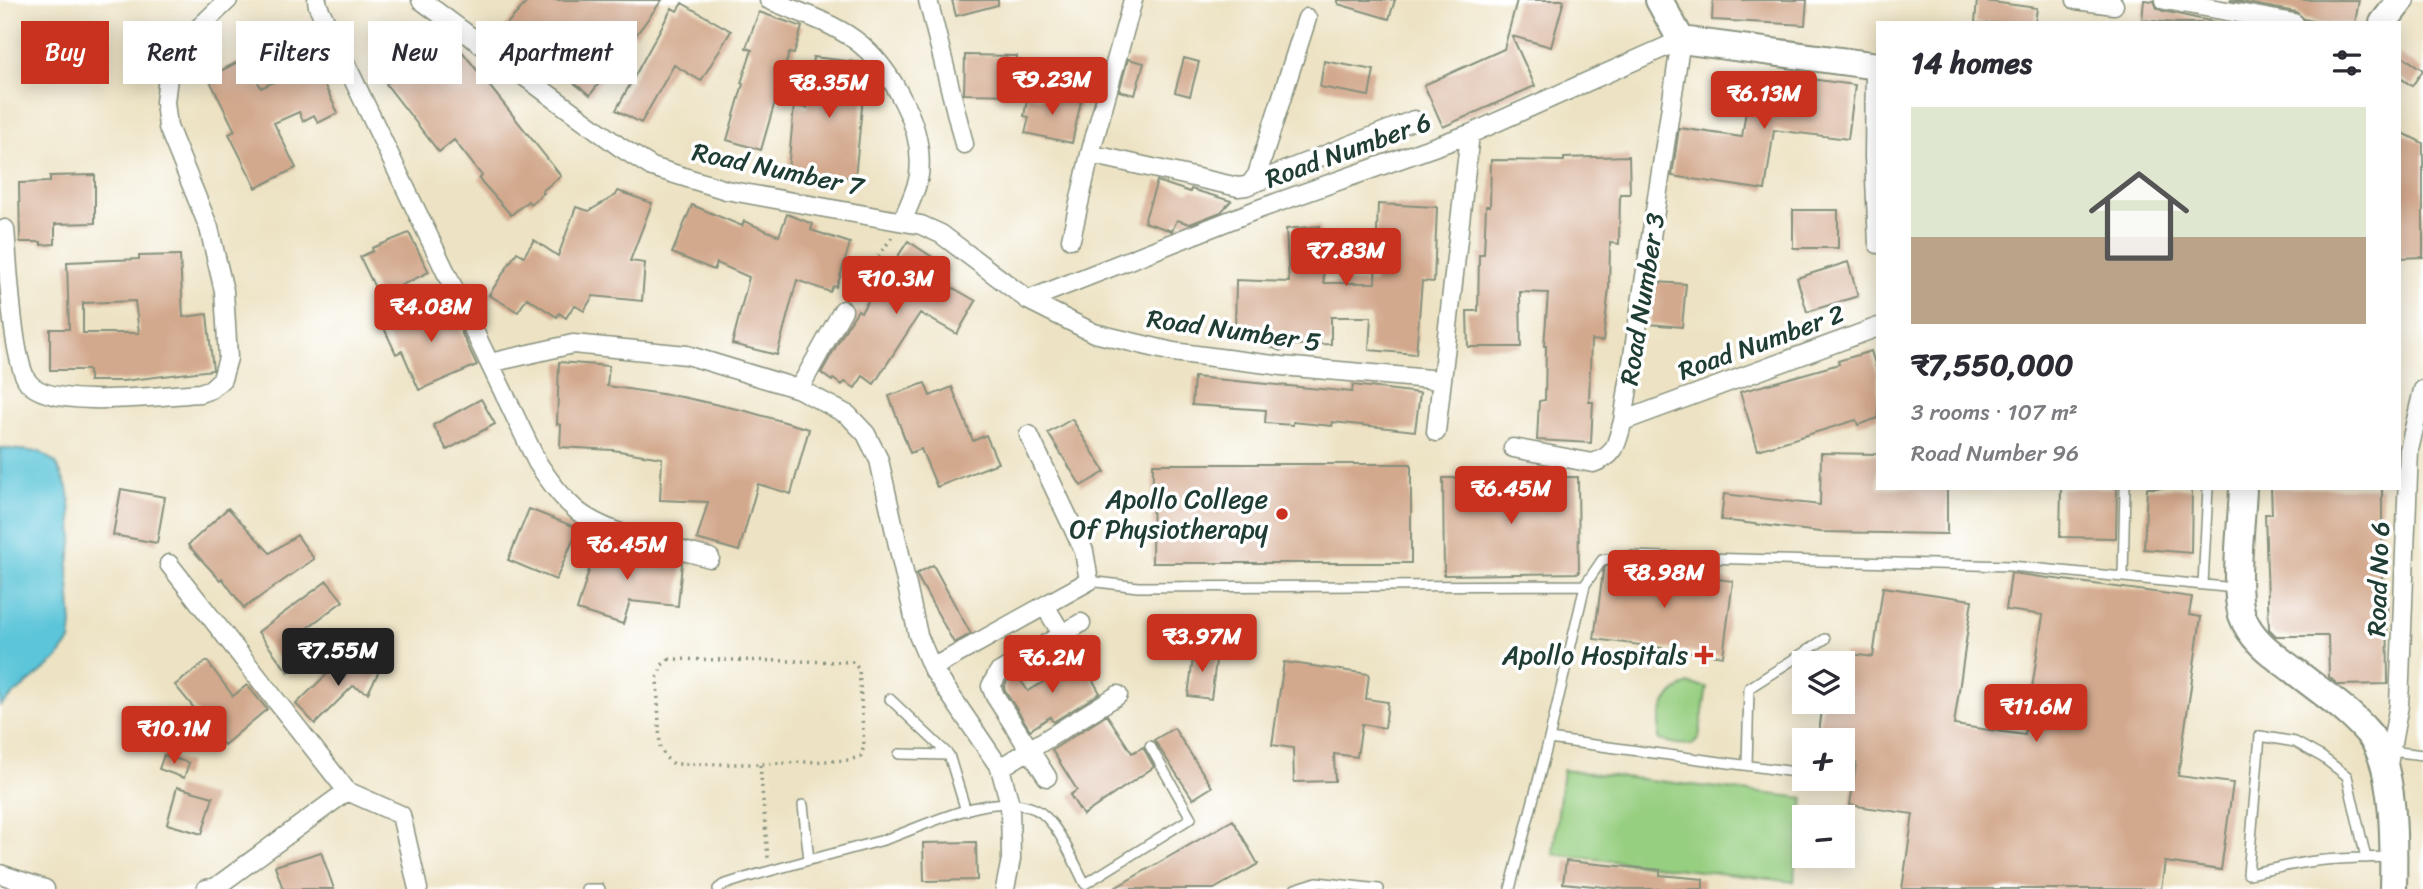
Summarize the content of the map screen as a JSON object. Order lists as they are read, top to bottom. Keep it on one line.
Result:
{"streets":{"street":["Road Number 6","Road Number 7","Road Number 3","Road Number 5","Road Number 2","Road No 6"]},"crossings":[["Road Number 6","Road Number 7"],["Road Number 6","Road Number 3"],["Road Number 6","Road Number 5"],["Road Number 7","Road Number 5"],["Road Number 3","Road Number 2"]],"places":{"other":["Apollo College Of Physiotherapy"],"health":["Apollo Hospitals"]},"page":{"chip":["Buy","Rent","Filters","New","Apartment"],"heading":"14 homes","price":["₹9.23M","₹8.35M","₹6.13M","₹7.83M","₹10.3M","₹4.08M","₹6.45M","₹6.45M","₹8.98M","₹3.97M","₹7.55M","₹6.2M","₹11.6M","₹10.1M"],"list":[{"name":"₹7,550,000","note":"3 rooms · 107 m² · Road Number 96"}],"map_buttons":["+","−"]}}
